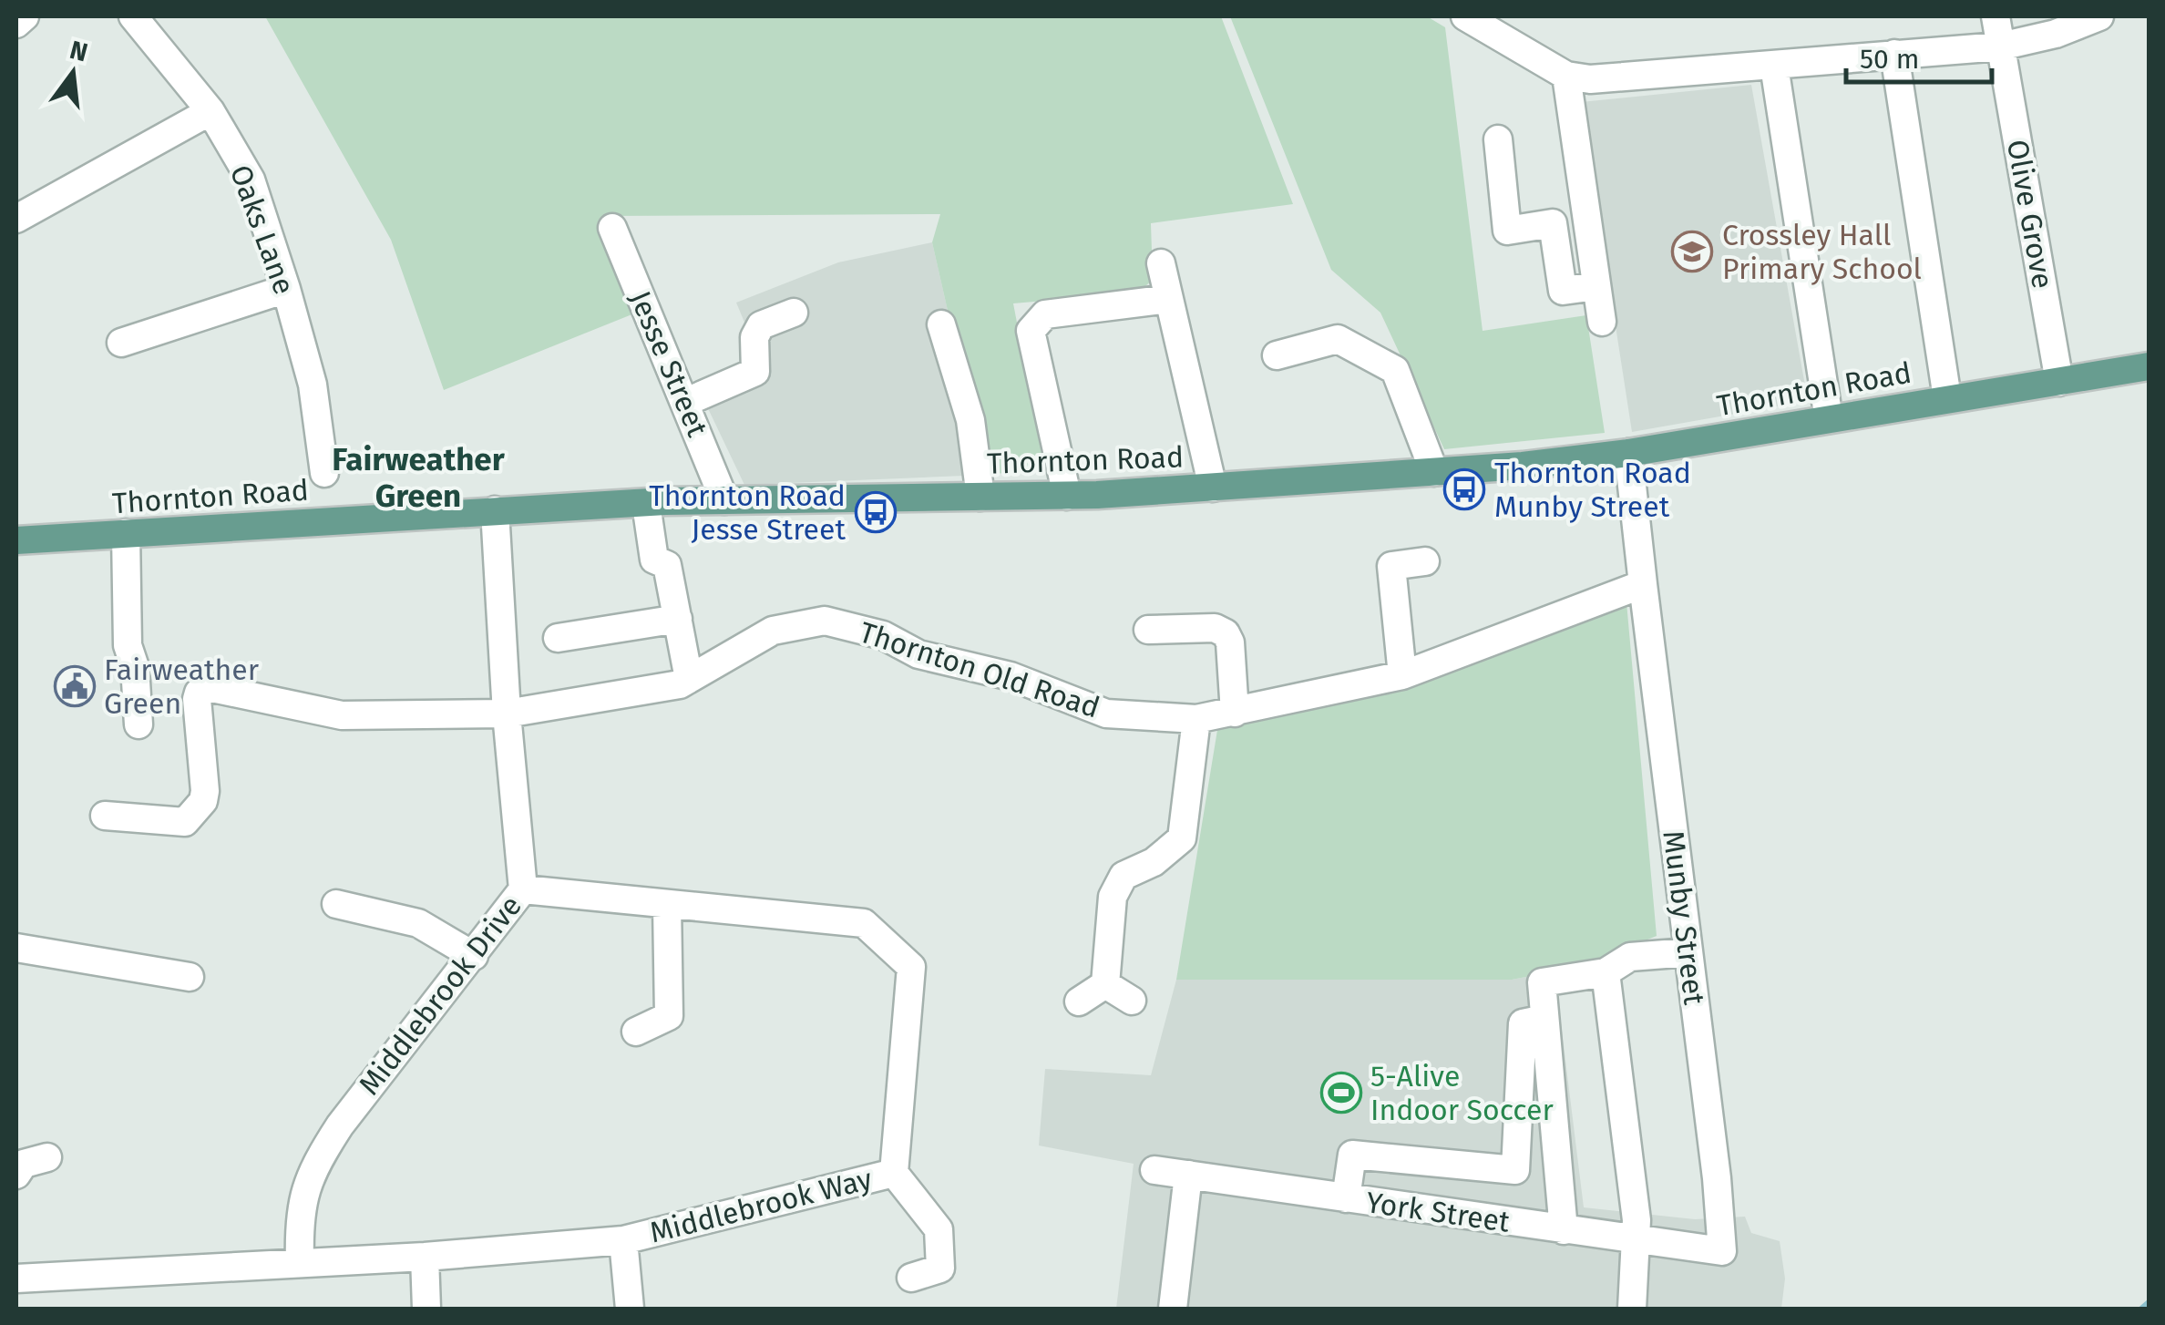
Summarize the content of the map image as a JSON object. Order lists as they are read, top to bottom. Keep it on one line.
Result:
{"streets":{"main road":["Thornton Road"],"street":["Olive Grove","Oaks Lane","Jesse Street","Thornton Old Road","Munby Street","Middlebrook Drive","Middlebrook Way","York Street"]},"crossings":[["Olive Grove","Thornton Road"],["Jesse Street","Thornton Road"],["Thornton Road","Middlebrook Drive"],["Thornton Old Road","Munby Street"],["Thornton Old Road","Middlebrook Drive"],["Munby Street","York Street"],["Middlebrook Drive","Middlebrook Way"]],"districts":["Fairweather Green"],"places":{"school or university":["Crossley Hall Primary School"],"bus stop":["Thornton Road Munby Street","Thornton Road Jesse Street"],"public building":["Fairweather Green"],"sports":["5-Alive Indoor Soccer"]},"scale_bar":"50 m","north":"top"}
